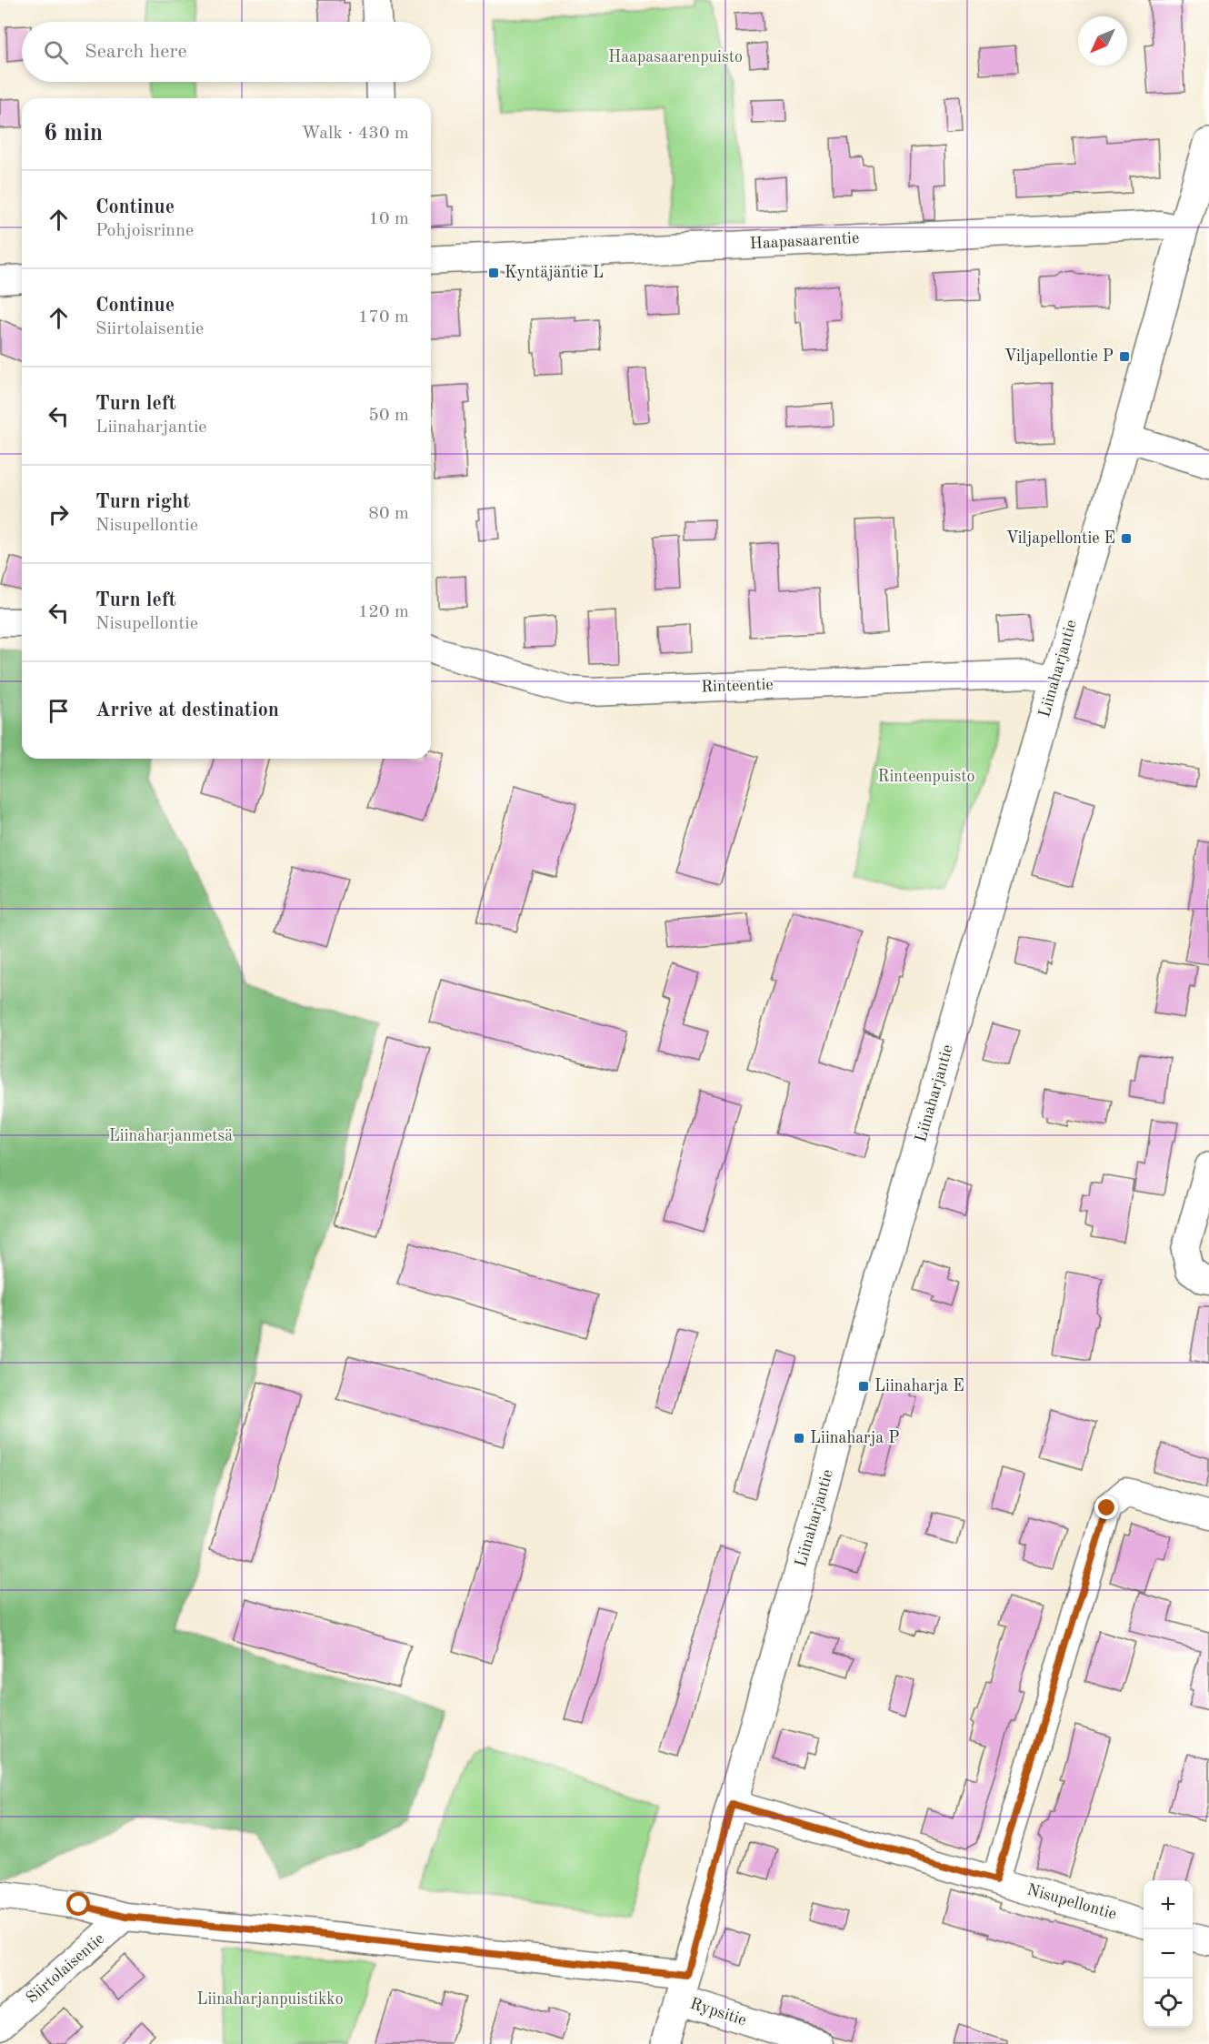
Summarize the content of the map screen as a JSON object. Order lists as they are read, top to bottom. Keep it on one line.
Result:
{"streets":{"main road":["Liinaharjantie"],"street":["Haapasaarentie","Rinteentie","Nisupellontie","Siirtolaisentie","Rypsitie"]},"crossings":[["Haapasaarentie","Liinaharjantie"],["Liinaharjantie","Rinteentie"],["Liinaharjantie","Nisupellontie"],["Liinaharjantie","Rypsitie"]],"parks":["Haapasaarenpuisto","Rinteenpuisto","Liinaharjanmetsä","Liinaharjanpuistikko"],"places":{"transit":["Kyntäjäntie L","Viljapellontie P","Viljapellontie E","Liinaharja E","Liinaharja P"]},"north":"bottom left","page":{"search":"Search here","heading":["6 min","Walk · 430 m"],"list":[["Continue","Pohjoisrinne","10 m"],["Continue","Siirtolaisentie","170 m"],["Turn left","Liinaharjantie","50 m"],["Turn right","Nisupellontie","80 m"],["Turn left","Nisupellontie","120 m"],"Arrive at destination"],"map_buttons":["+","−"]}}
